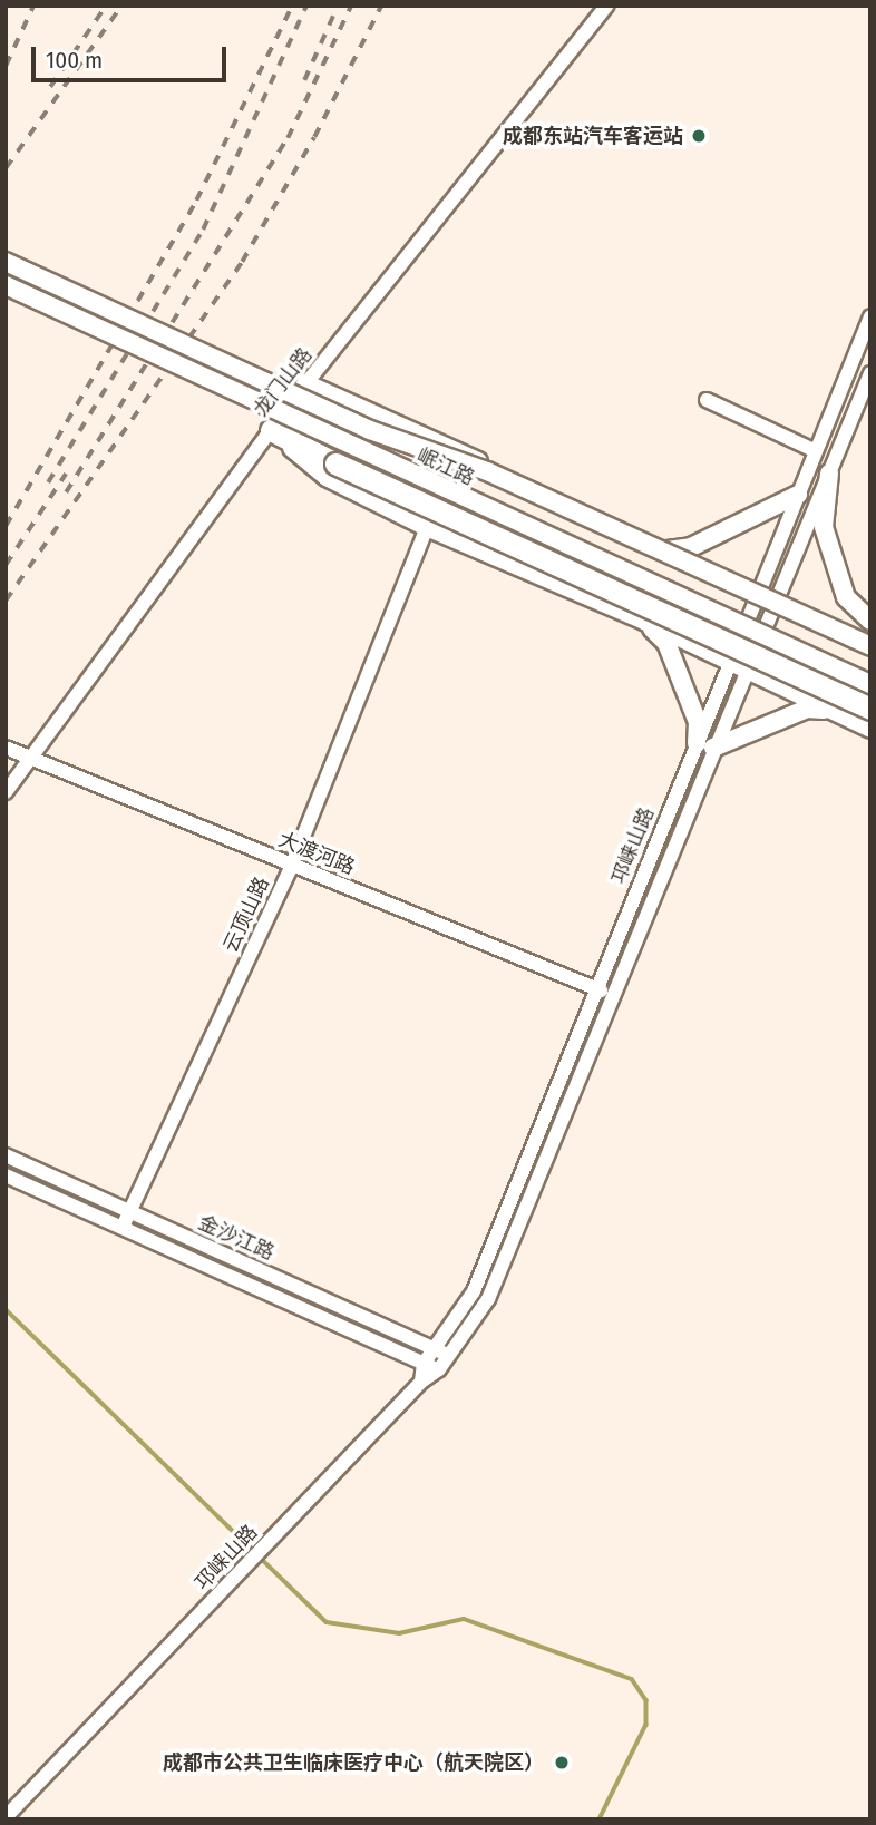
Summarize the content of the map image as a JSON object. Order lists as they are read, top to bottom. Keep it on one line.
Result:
{"streets":{"main road":["岷江路"],"street":["龙门山路","邛崃山路","大渡河路","云顶山路","金沙江路"]},"crossings":[["龙门山路","大渡河路"],["邛崃山路","大渡河路"],["邛崃山路","金沙江路"],["大渡河路","云顶山路"],["云顶山路","金沙江路"]],"places":["成都东站汽车客运站","成都市公共卫生临床医疗中心（航天院区）"],"scale_bar":"100 m"}
